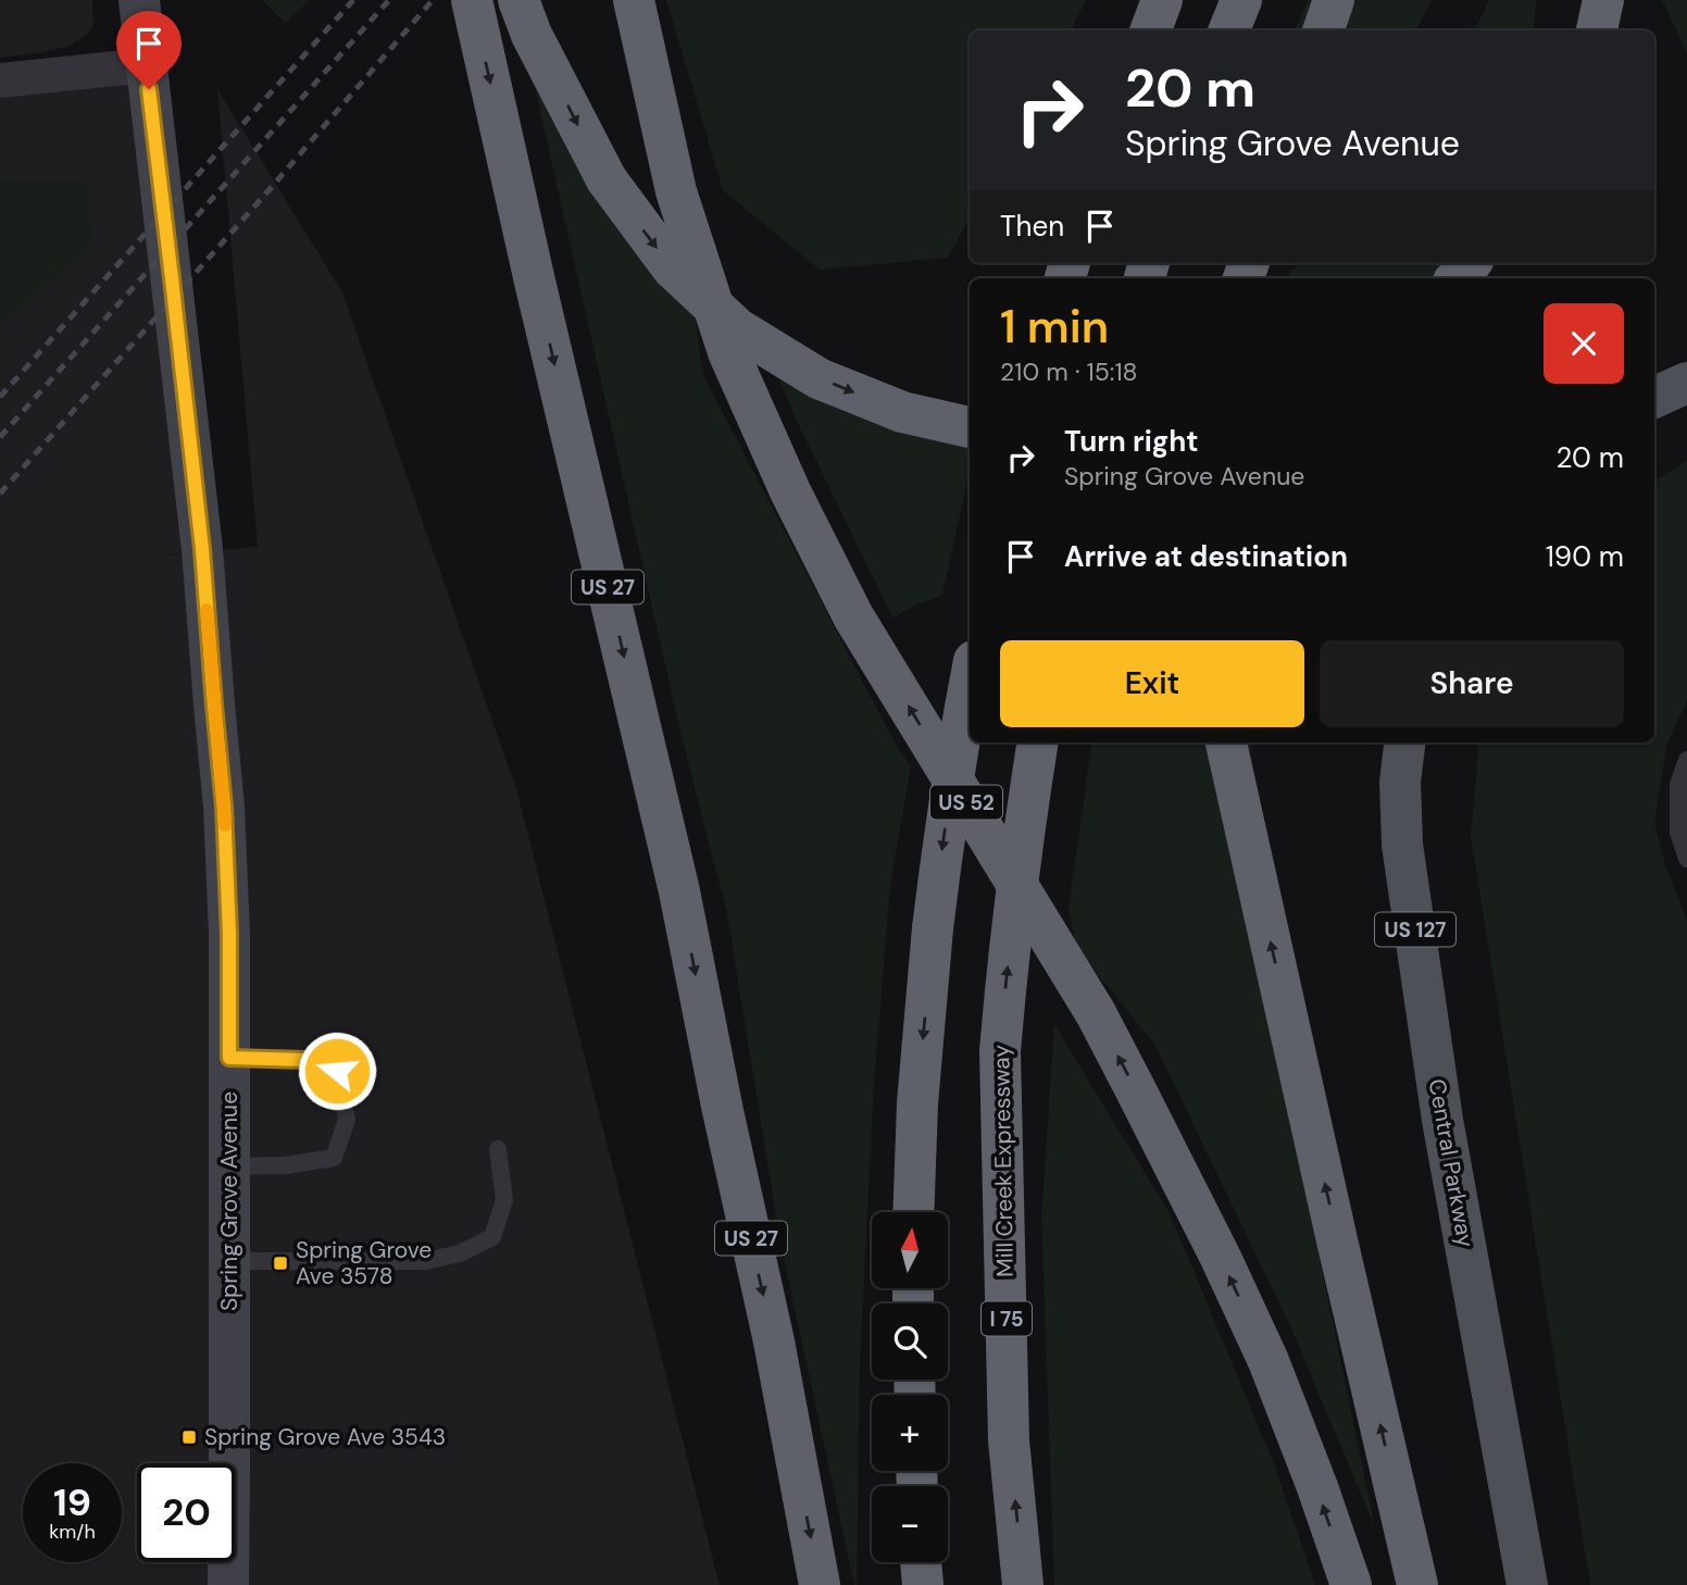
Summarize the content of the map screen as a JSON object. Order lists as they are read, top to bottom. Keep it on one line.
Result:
{"streets":{"highway":["US 27","US 52","Mill Creek Expressway","I 75"],"main road":["US 127","Central Parkway","Spring Grove Avenue"]},"places":{"transit":["Spring Grove Ave 3578","Spring Grove Ave 3543"]},"north":"top","page":{"turn":["20 m","Spring Grove Avenue"],"then":"Then","heading":["1 min","210 m · 15:18"],"list":[{"name":"Turn right","note":"Spring Grove Avenue","value":"20 m"},{"name":"Arrive at destination","value":"190 m"}],"buttons":["Exit","Share"],"map_buttons":["+","−"],"speed":"19 km/h","limit":"20"}}
